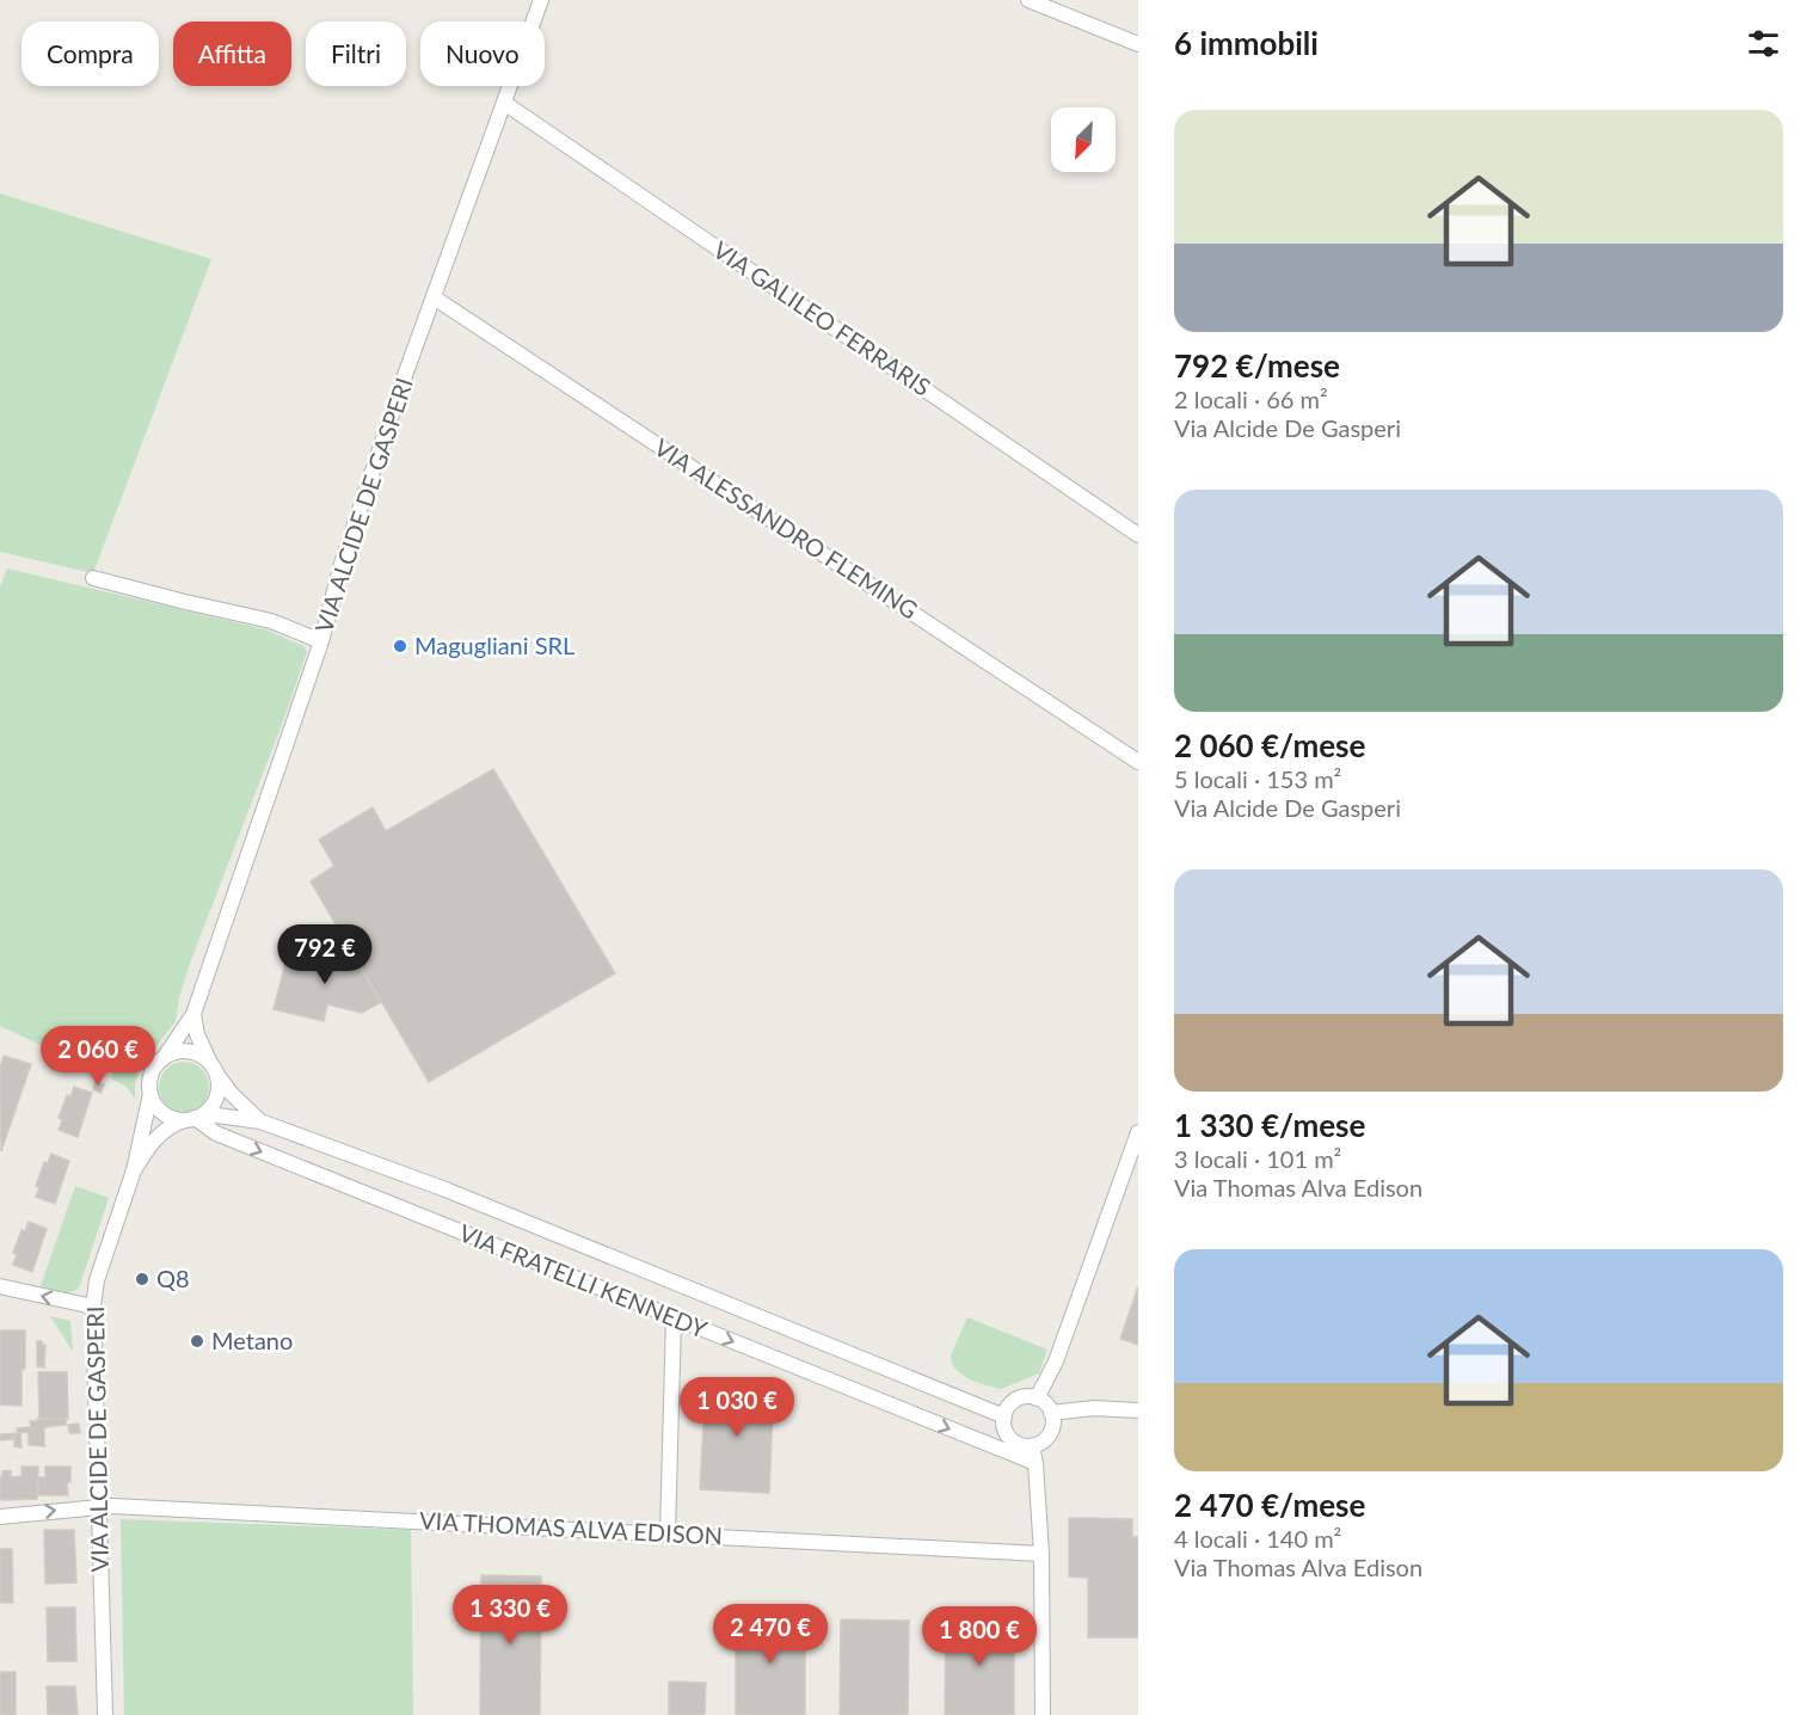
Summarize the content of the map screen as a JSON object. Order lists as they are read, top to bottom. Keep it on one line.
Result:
{"streets":{"street":["VIA GALILEO FERRARIS","VIA ALCIDE DE GASPERI","VIA ALESSANDRO FLEMING","VIA FRATELLI KENNEDY","VIA THOMAS ALVA EDISON"]},"crossings":[["VIA GALILEO FERRARIS","VIA ALCIDE DE GASPERI"],["VIA ALCIDE DE GASPERI","VIA ALESSANDRO FLEMING"],["VIA ALCIDE DE GASPERI","VIA FRATELLI KENNEDY"],["VIA ALCIDE DE GASPERI","VIA THOMAS ALVA EDISON"]],"places":["Magugliani SRL","Q8","Metano"],"north":"bottom left","page":{"heading":"6 immobili","chip":["Compra","Affitta","Filtri","Nuovo"],"list":[{"name":"792 €/mese","note":"2 locali · 66 m² · Via Alcide De Gasperi"},{"name":"2 060 €/mese","note":"5 locali · 153 m² · Via Alcide De Gasperi"},{"name":"1 330 €/mese","note":"3 locali · 101 m² · Via Thomas Alva Edison"},{"name":"2 470 €/mese","note":"4 locali · 140 m² · Via Thomas Alva Edison"}],"price":["792 €","2 060 €","1 030 €","1 330 €","2 470 €","1 800 €"]}}
